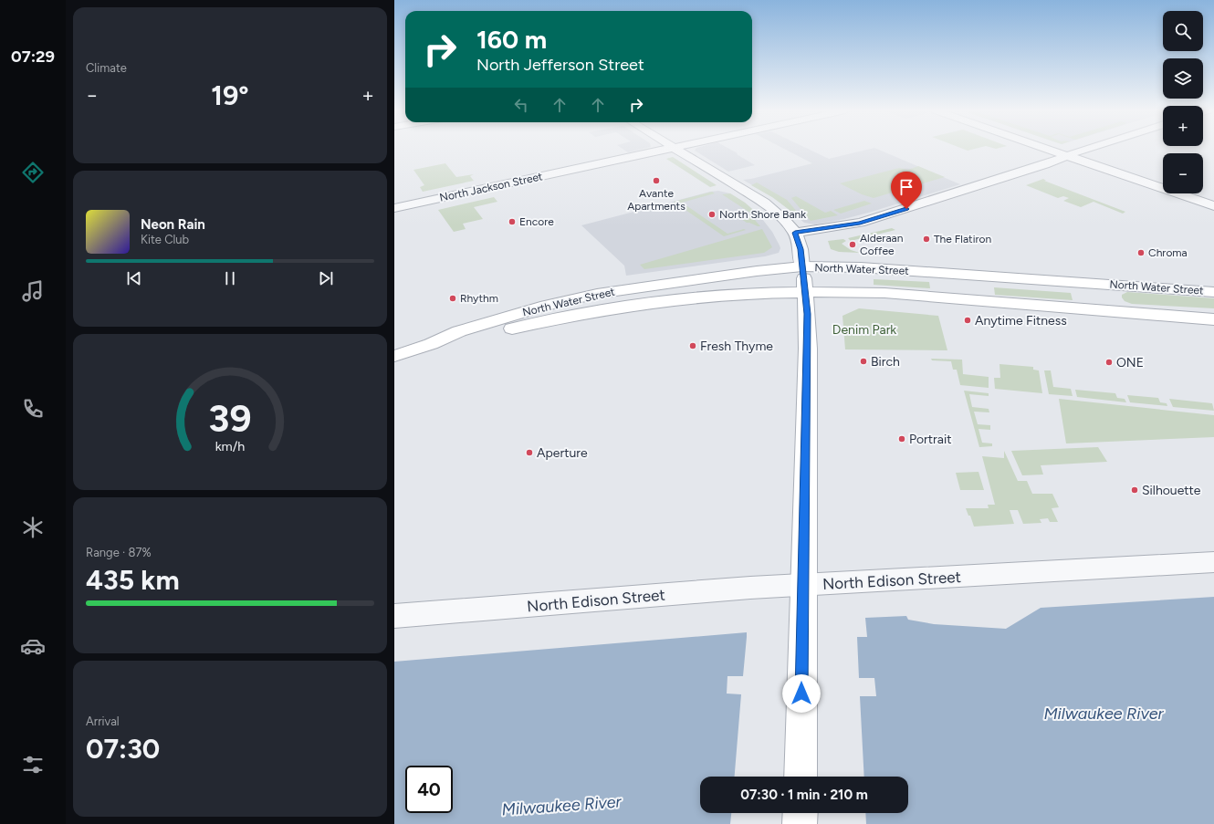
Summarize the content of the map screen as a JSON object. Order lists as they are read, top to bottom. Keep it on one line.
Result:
{"streets":{"main road":["North Water Street"],"street":["North Jackson Street","North Edison Street"]},"water":["Milwaukee River"],"parks":["Denim Park"],"places":["Avante Apartments","North Shore Bank","Encore","The Flatiron","Alderaan Coffee","Chroma","Rhythm","Anytime Fitness","Fresh Thyme","Birch","ONE","Portrait","Aperture","Silhouette"],"page":{"tabs":"07:29","tile":["Climate",["Range · 87%","435 km"],["Arrival","07:30"]],"map_buttons":["+","−"],"turn":["160 m","North Jefferson Street"],"heat":["−","19°","+"],"song":["Neon Rain","Kite Club"],"limit":"40","trip":"07:30 · 1 min · 210 m","gauge":["39","km/h"]}}
